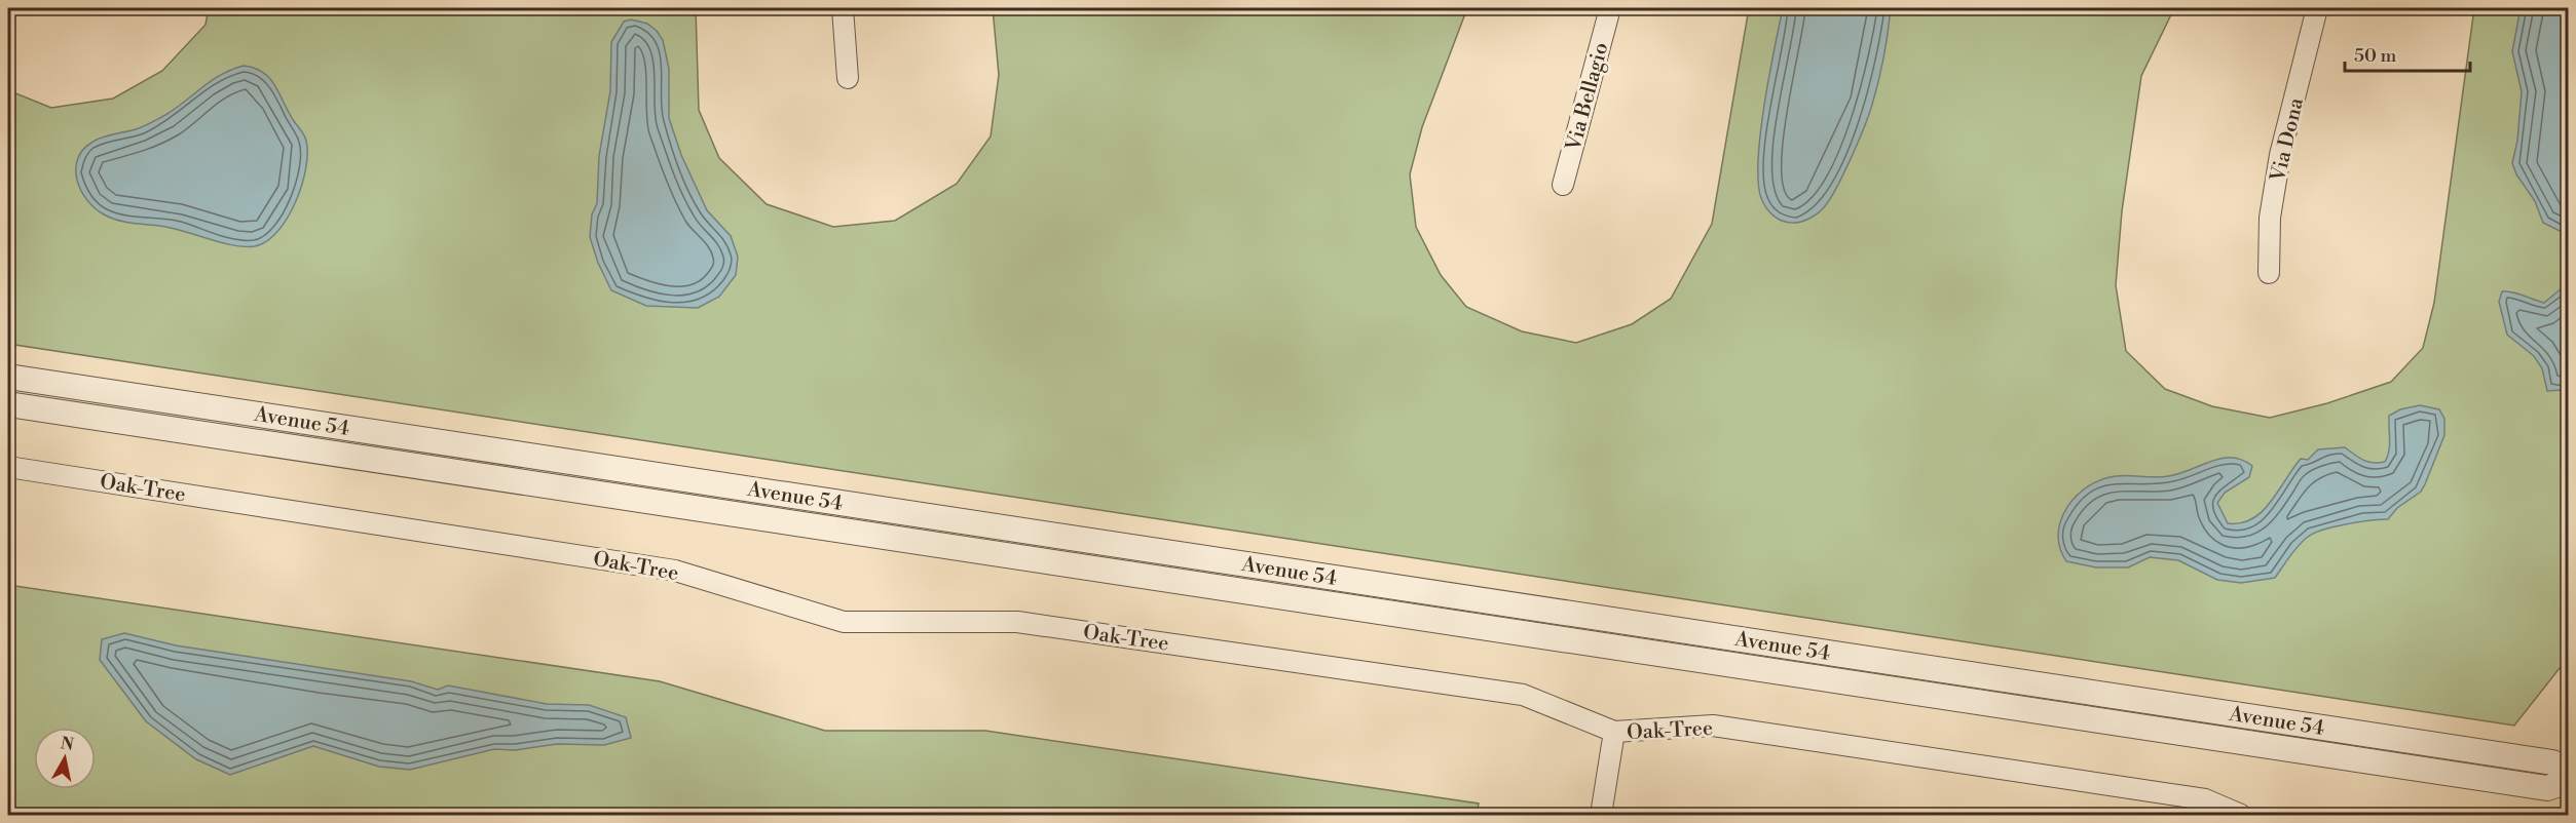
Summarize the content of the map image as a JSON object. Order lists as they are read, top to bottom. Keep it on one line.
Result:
{"streets":{"street":["Via Bellagio","Via Dona","Avenue 54","Oak-Tree"]},"scale_bar":"50 m","north":"top"}
